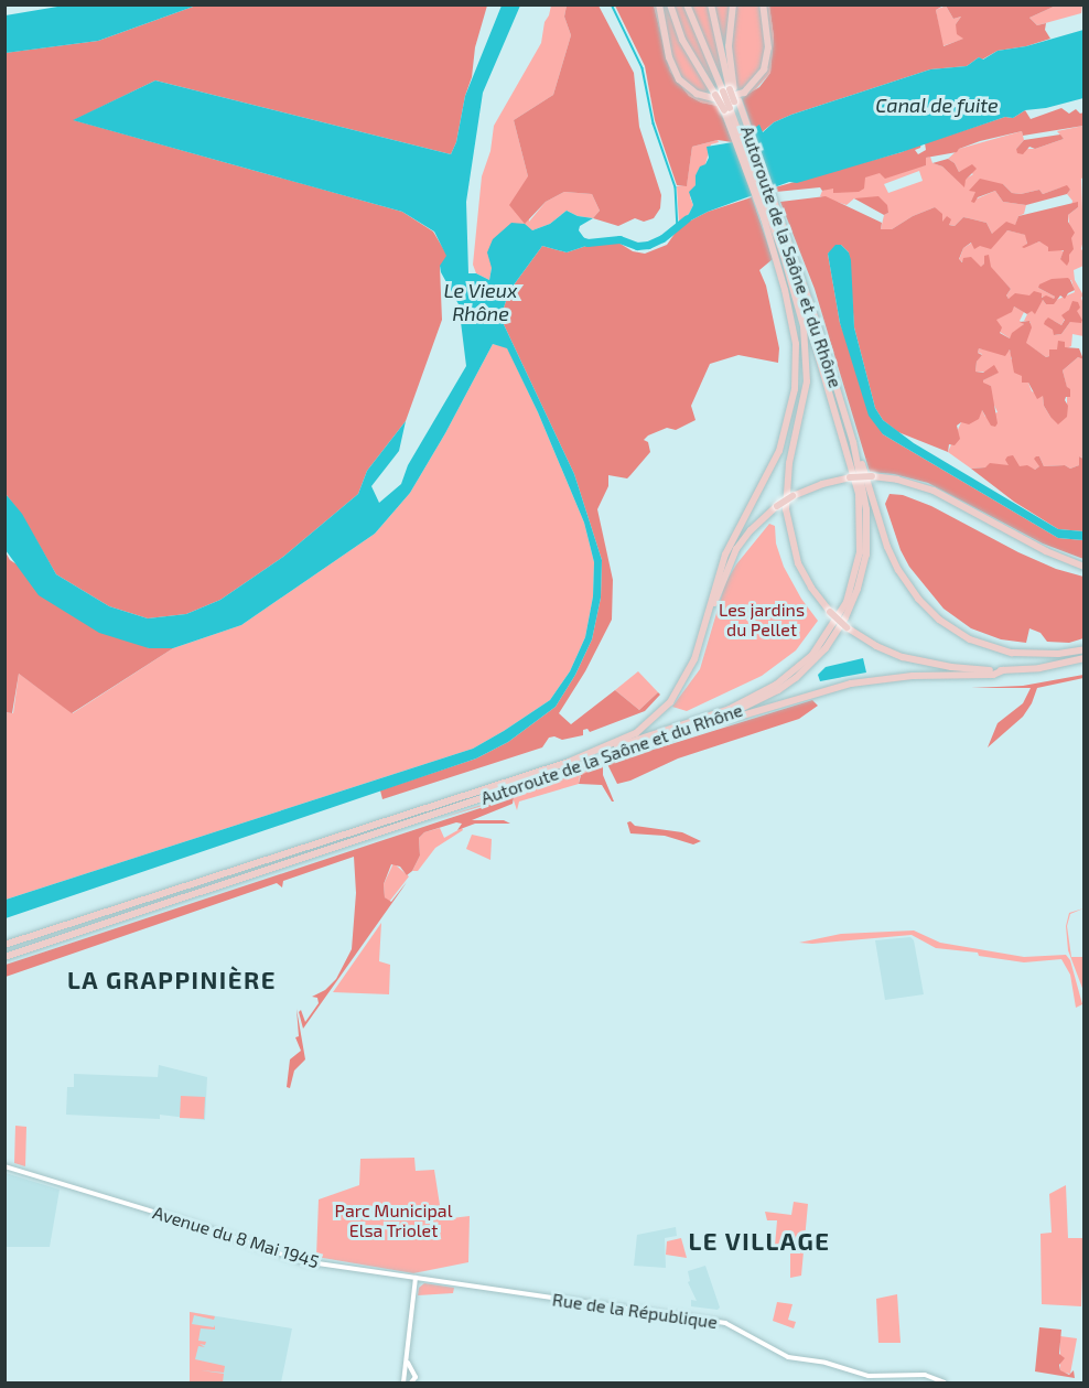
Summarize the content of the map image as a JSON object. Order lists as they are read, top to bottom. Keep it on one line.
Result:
{"streets":{"highway":["Autoroute de la Saône et du Rhône"],"street":["Avenue du 8 Mai 1945","Rue de la République"]},"crossings":[["Avenue du 8 Mai 1945","Rue de la République"]],"districts":["LA GRAPPINIÈRE","LE VILLAGE"],"water":["Canal de fuite","Le Vieux Rhône"],"parks":["Les jardins du Pellet","Parc Municipal Elsa Triolet"]}
